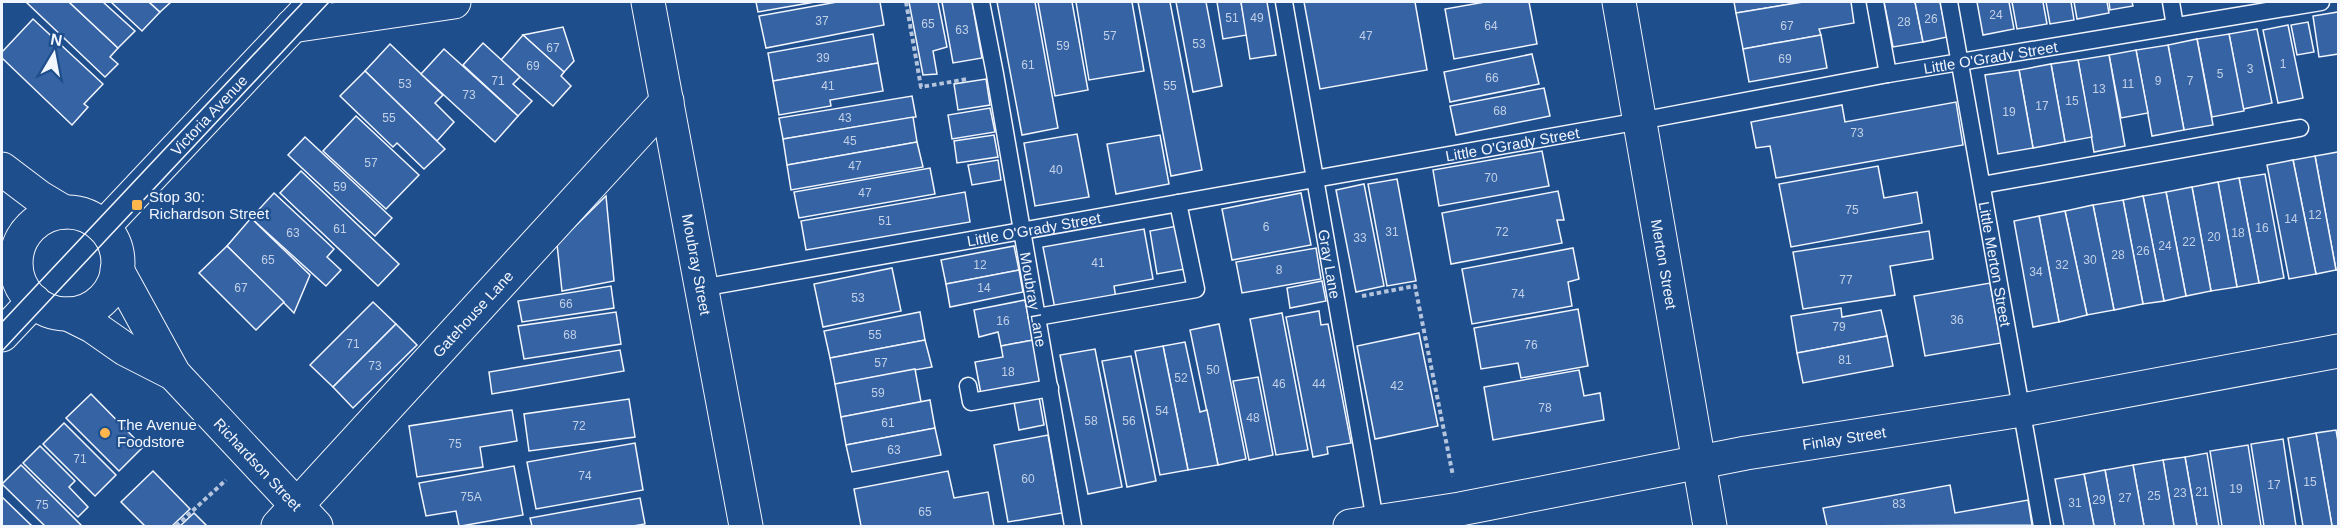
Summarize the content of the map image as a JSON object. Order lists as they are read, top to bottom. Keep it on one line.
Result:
{"streets":{"street":["Victoria Avenue","Moubray Street","Merton Street","Gatehouse Lane","Finlay Street","Richardson Street"],"lane":["Little O'Grady Street","Gray Lane","Little Merton Street","Moubray Lane"]},"crossings":[["Little O'Grady Street","Moubray Street"],["Little O'Grady Street","Gray Lane"],["Little O'Grady Street","Merton Street"],["Little O'Grady Street","Little Merton Street"],["Little O'Grady Street","Moubray Lane"],["Victoria Avenue","Richardson Street"],["Moubray Street","Gatehouse Lane"],["Gray Lane","Finlay Street"],["Merton Street","Finlay Street"],["Little Merton Street","Finlay Street"],["Gatehouse Lane","Richardson Street"]],"places":{"transit":["Stop 30: Richardson Street"],"other":["The Avenue Foodstore"]},"house_numbers":["24","51","49","26","37","28","65","64","67","63","57","47","53","59","67","39","69","1","61","69","3","5","66","71","9","7","53","11","41","55","13","73","15","17","68","19","55","43","73","45","57","47","40","70","59","47","75","12","14","51","6","16","61","31","72","63","18","20","33","22","24","26","28","65","30","41","12","32","8","34","77","67","14","74","53","66","36","16","79","68","55","71","76","81","57","73","50","18","52","46","44","42","59","78","54","48","58","56","61","72","75","63","71","74","60","15","17","19","21","23","25","75A","27","29","31","83","75","65"],"north":"top"}
